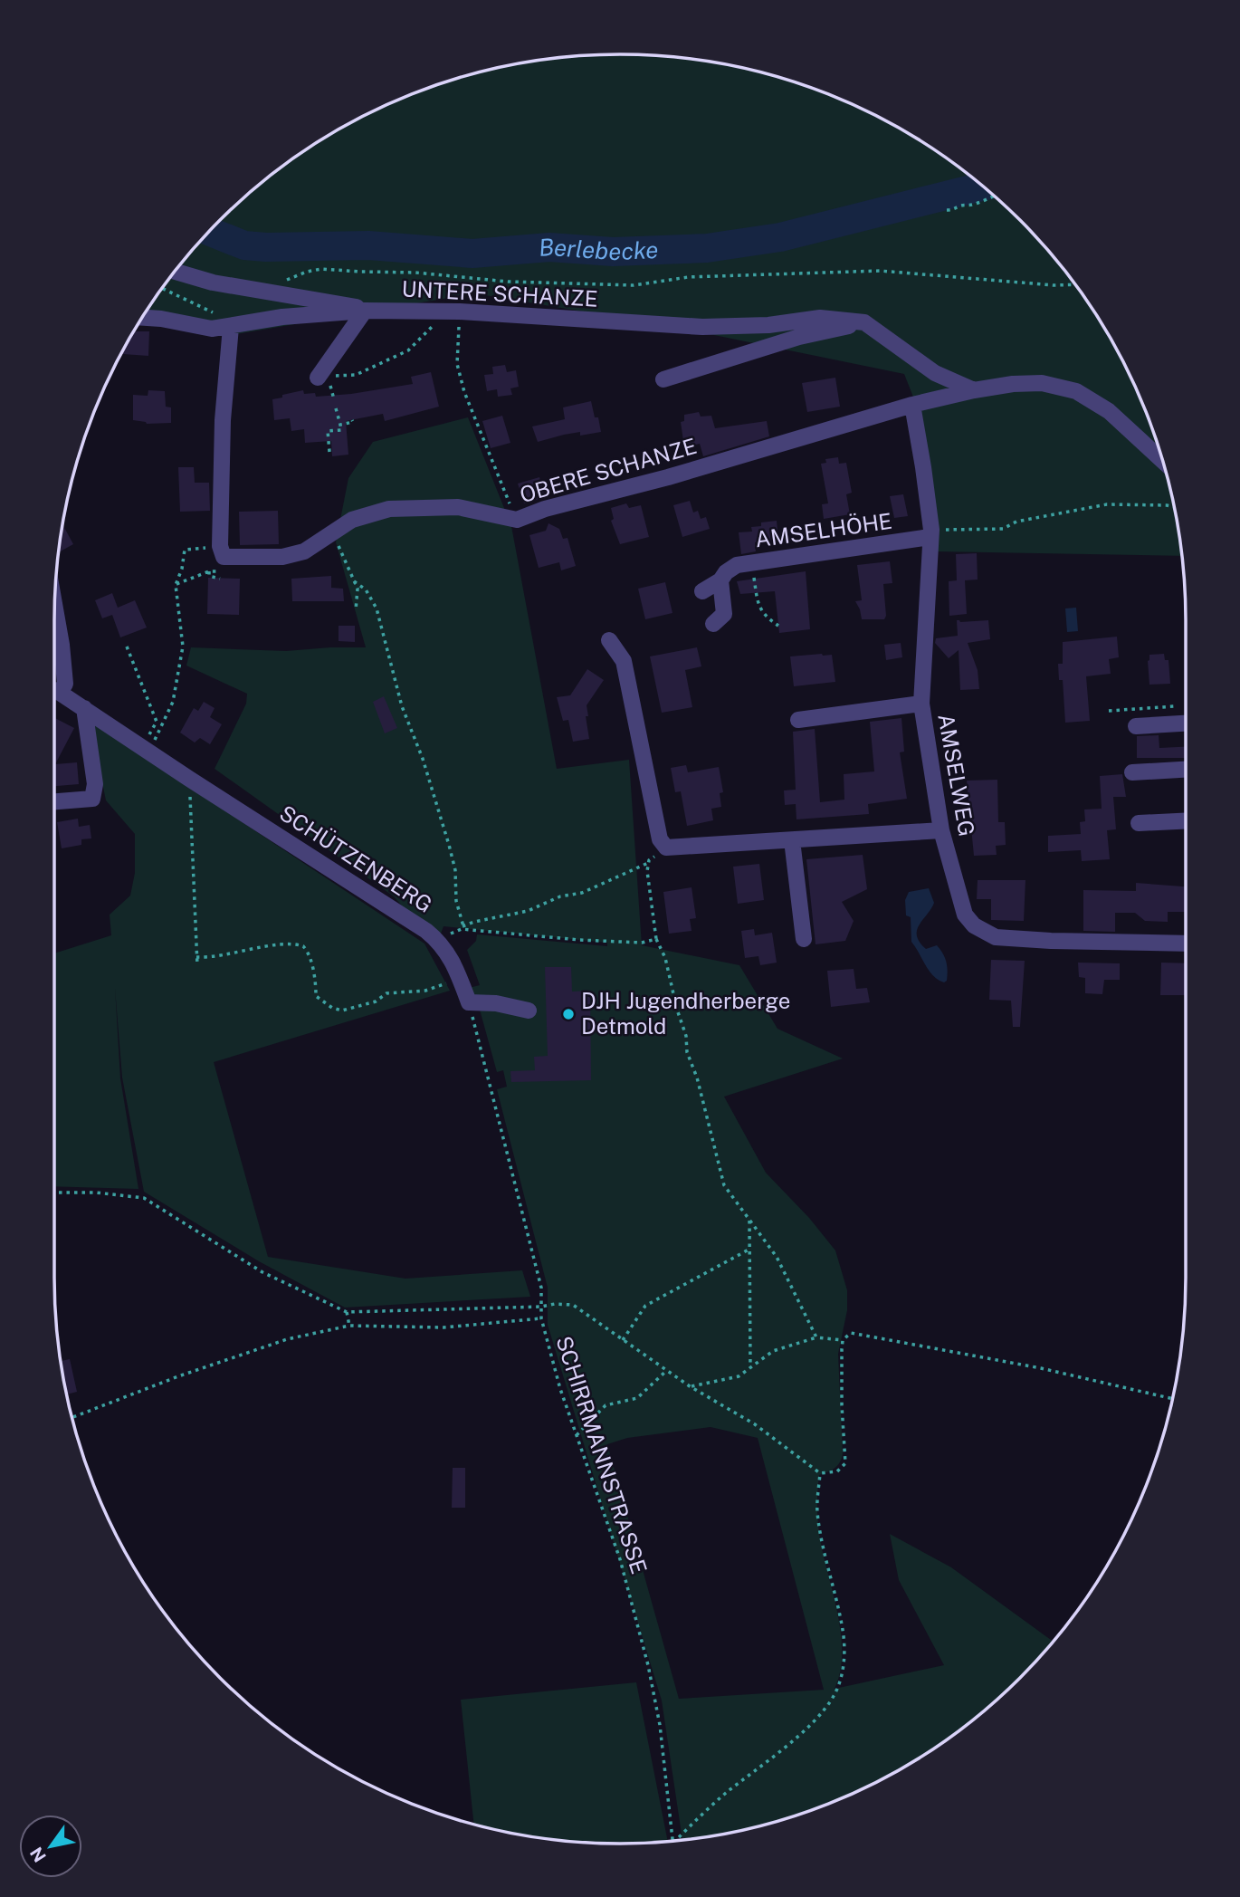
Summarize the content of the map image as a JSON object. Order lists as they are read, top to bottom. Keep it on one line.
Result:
{"streets":{"street":["UNTERE SCHANZE","OBERE SCHANZE","AMSELHÖHE","AMSELWEG","SCHÜTZENBERG"],"path":["SCHIRRMANNSTRASSE"]},"crossings":[["UNTERE SCHANZE","OBERE SCHANZE"],["OBERE SCHANZE","AMSELWEG"],["AMSELHÖHE","AMSELWEG"],["SCHÜTZENBERG","SCHIRRMANNSTRASSE"]],"water":["Berlebecke"],"places":["DJH Jugendherberge Detmold"],"north":"bottom left"}
